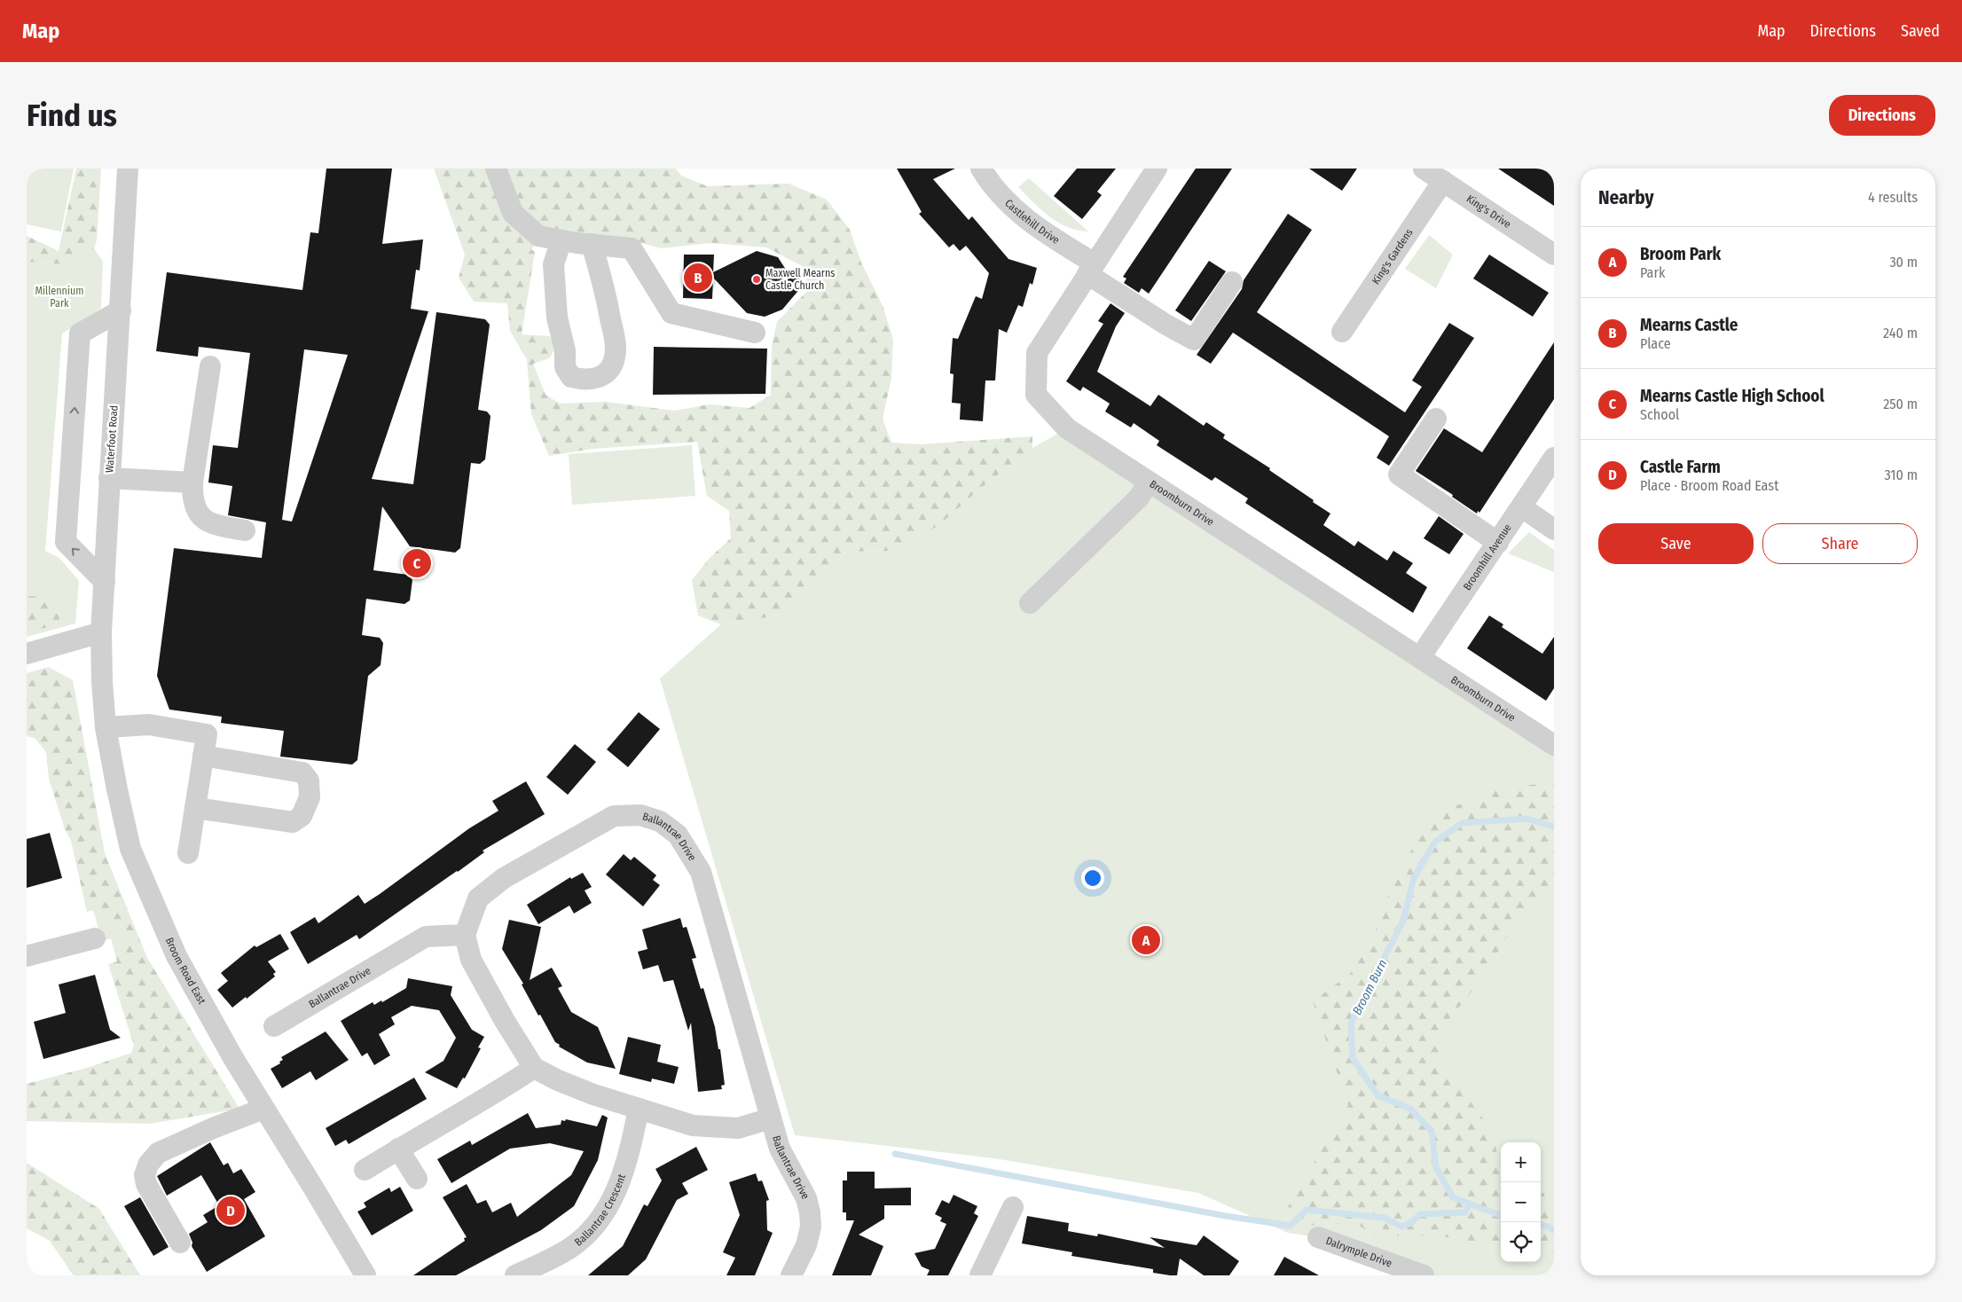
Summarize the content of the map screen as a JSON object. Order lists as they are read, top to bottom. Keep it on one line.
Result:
{"streets":{"street":["King's Drive","Castlehill Drive","King's Gardens","Waterfoot Road","Broomburn Drive","Broomhill Avenue","Ballantrae Drive","Broom Road East","Ballantrae Crescent","Dalrymple Drive"]},"crossings":[["King's Drive","King's Gardens"],["Castlehill Drive","Broomburn Drive"],["Waterfoot Road","Broom Road East"],["Broomburn Drive","Broomhill Avenue"]],"water":["Broom Burn"],"parks":["Millennium Park"],"places":["Maxwell Mearns Castle Church"],"page":{"header":"Map","nav":["Map","Directions","Saved"],"buttons":["Directions",["Save","Share"]],"title":"Find us","heading":["Nearby","4 results"],"list":[{"mark":"A","name":"Broom Park","note":"Park","value":"30 m"},{"mark":"B","name":"Mearns Castle","note":"Place","value":"240 m"},{"mark":"C","name":"Mearns Castle High School","note":"School","value":"250 m"},{"mark":"D","name":"Castle Farm","note":"Place · Broom Road East","value":"310 m"}],"pins":["B","C","A","D"],"map_buttons":["+","−"]}}
